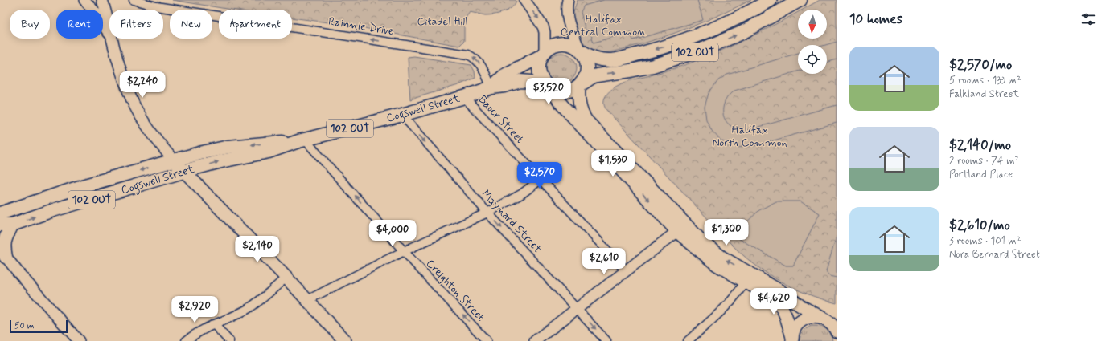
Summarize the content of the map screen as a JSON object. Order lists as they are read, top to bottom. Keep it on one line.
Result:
{"streets":{"main road":["102 OUT","Cogswell Street"],"street":["Rainnie Drive","Bauer Street","Maynard Street","Creighton Street"]},"crossings":[["Rainnie Drive","Cogswell Street"],["102 OUT","Cogswell Street"],["Cogswell Street","Bauer Street"],["Cogswell Street","Maynard Street"],["Cogswell Street","Creighton Street"]],"one_way":["Rainnie Drive","Maynard Street","Creighton Street"],"parks":["Halifax Central Common","Citadel Hill","Halifax North Common"],"scale_bar":"50 m","north":"bottom","page":{"heading":"10 homes","chip":["Buy","Rent","Filters","New","Apartment"],"list":[{"name":"$2,570/mo","note":"5 rooms · 133 m² · Falkland Street"},{"name":"$2,140/mo","note":"2 rooms · 74 m² · Portland Place"},{"name":"$2,610/mo","note":"3 rooms · 101 m² · Nora Bernard Street"}],"price":["$2,240","$3,520","$1,530","$2,570","$1,300","$4,000","$2,140","$2,610","$4,620","$2,920"],"scale":"50 m"}}
